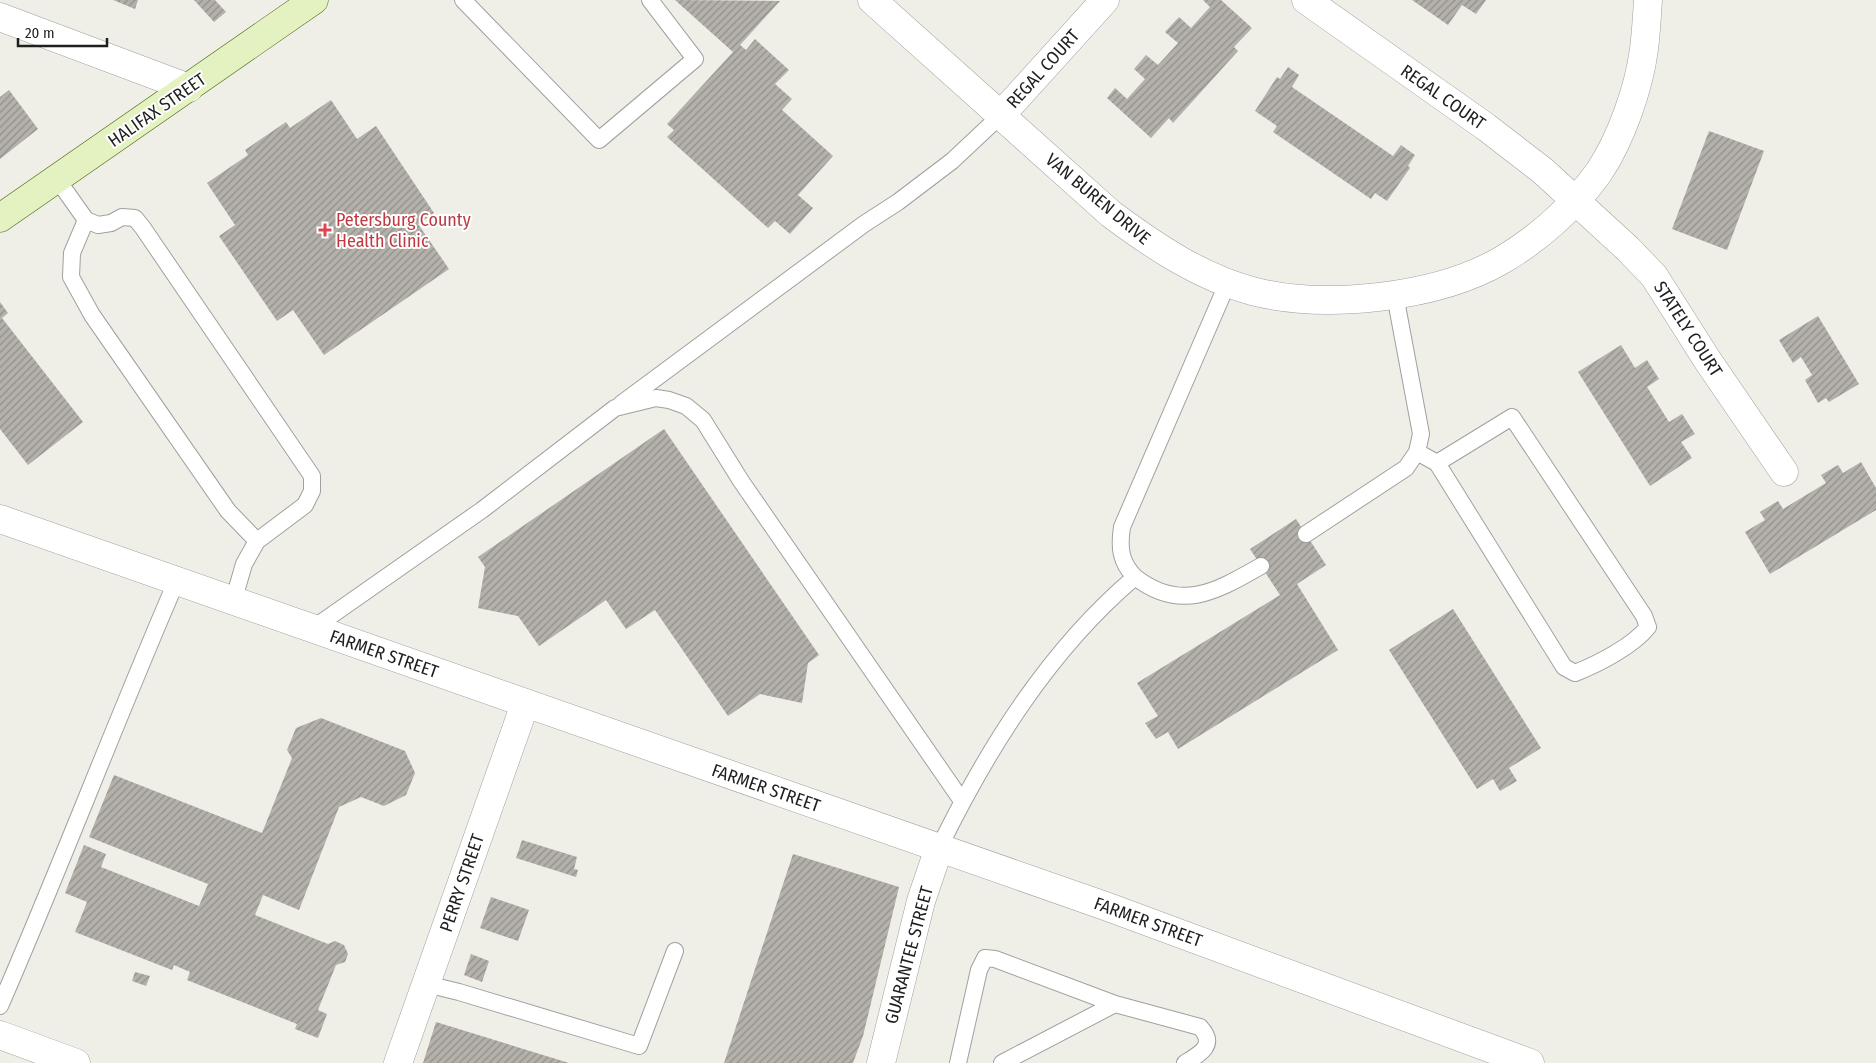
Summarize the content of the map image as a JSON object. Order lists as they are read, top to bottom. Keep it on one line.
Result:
{"streets":{"main road":["HALIFAX STREET"],"street":["REGAL COURT","VAN BUREN DRIVE","STATELY COURT","FARMER STREET","PERRY STREET","GUARANTEE STREET"]},"crossings":[["REGAL COURT","VAN BUREN DRIVE"],["REGAL COURT","STATELY COURT"],["VAN BUREN DRIVE","STATELY COURT"],["FARMER STREET","PERRY STREET"],["FARMER STREET","GUARANTEE STREET"]],"places":{"health":["Petersburg County Health Clinic"]},"scale_bar":"20 m"}
